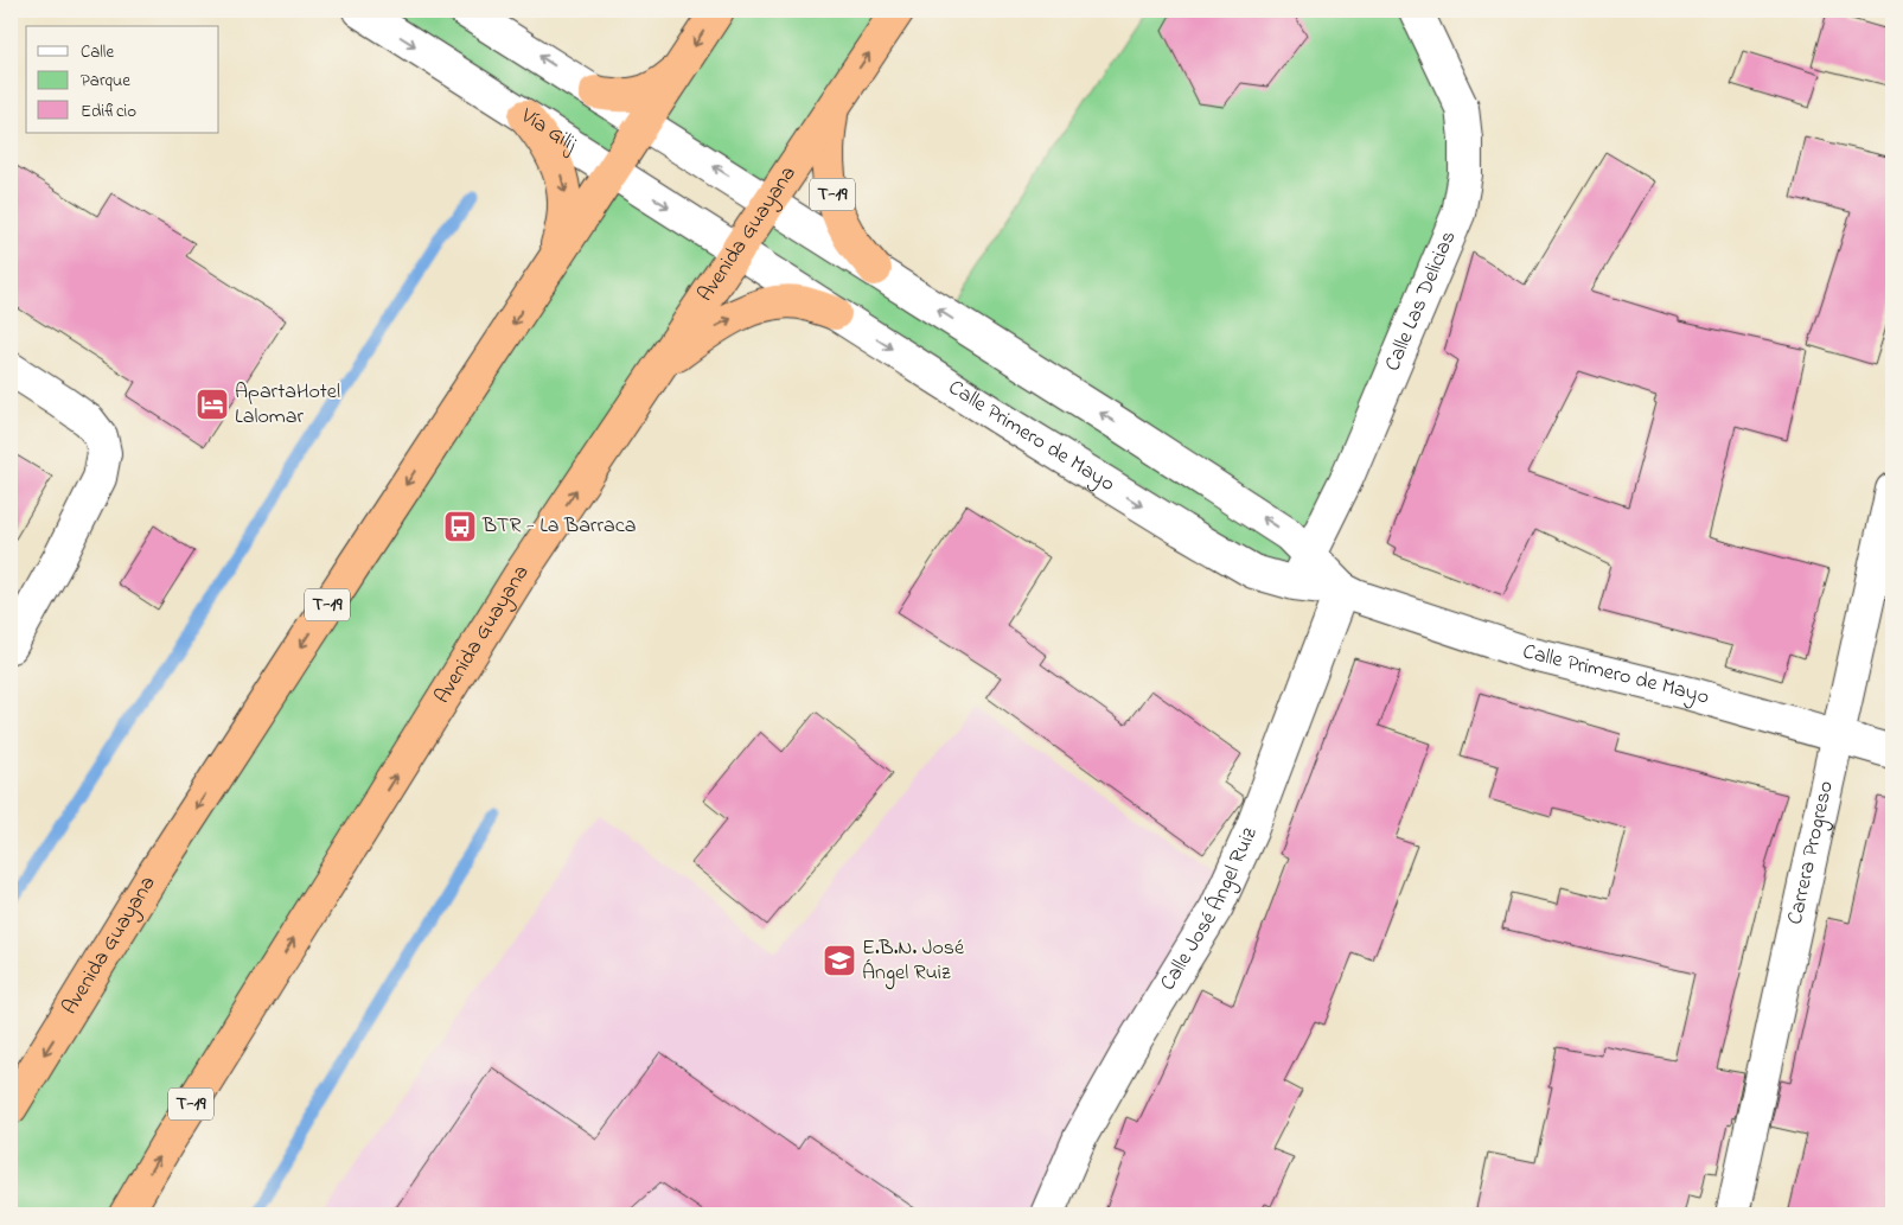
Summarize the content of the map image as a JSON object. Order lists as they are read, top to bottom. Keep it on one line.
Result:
{"streets":{"highway":["T-19","Avenida Guayana"],"street":["Vía Gilij","Calle Las Delicias","Calle Primero de Mayo","Carrera Progreso","Calle José Ángel Ruiz"]},"crossings":[["Vía Gilij","T-19"],["Vía Gilij","Avenida Guayana"],["Vía Gilij","Calle Primero de Mayo"],["T-19","Avenida Guayana"],["T-19","Calle Primero de Mayo"],["Avenida Guayana","Calle Primero de Mayo"],["Calle Las Delicias","Calle Primero de Mayo"],["Calle Primero de Mayo","Carrera Progreso"],["Calle Primero de Mayo","Calle José Ángel Ruiz"]],"places":{"hotel":["ApartaHotel Lalomar"],"bus stop":["BTR - La Barraca"],"school or university":["E.B.N. José Ángel Ruiz"]},"legend":["Calle","Parque","Edificio"]}
